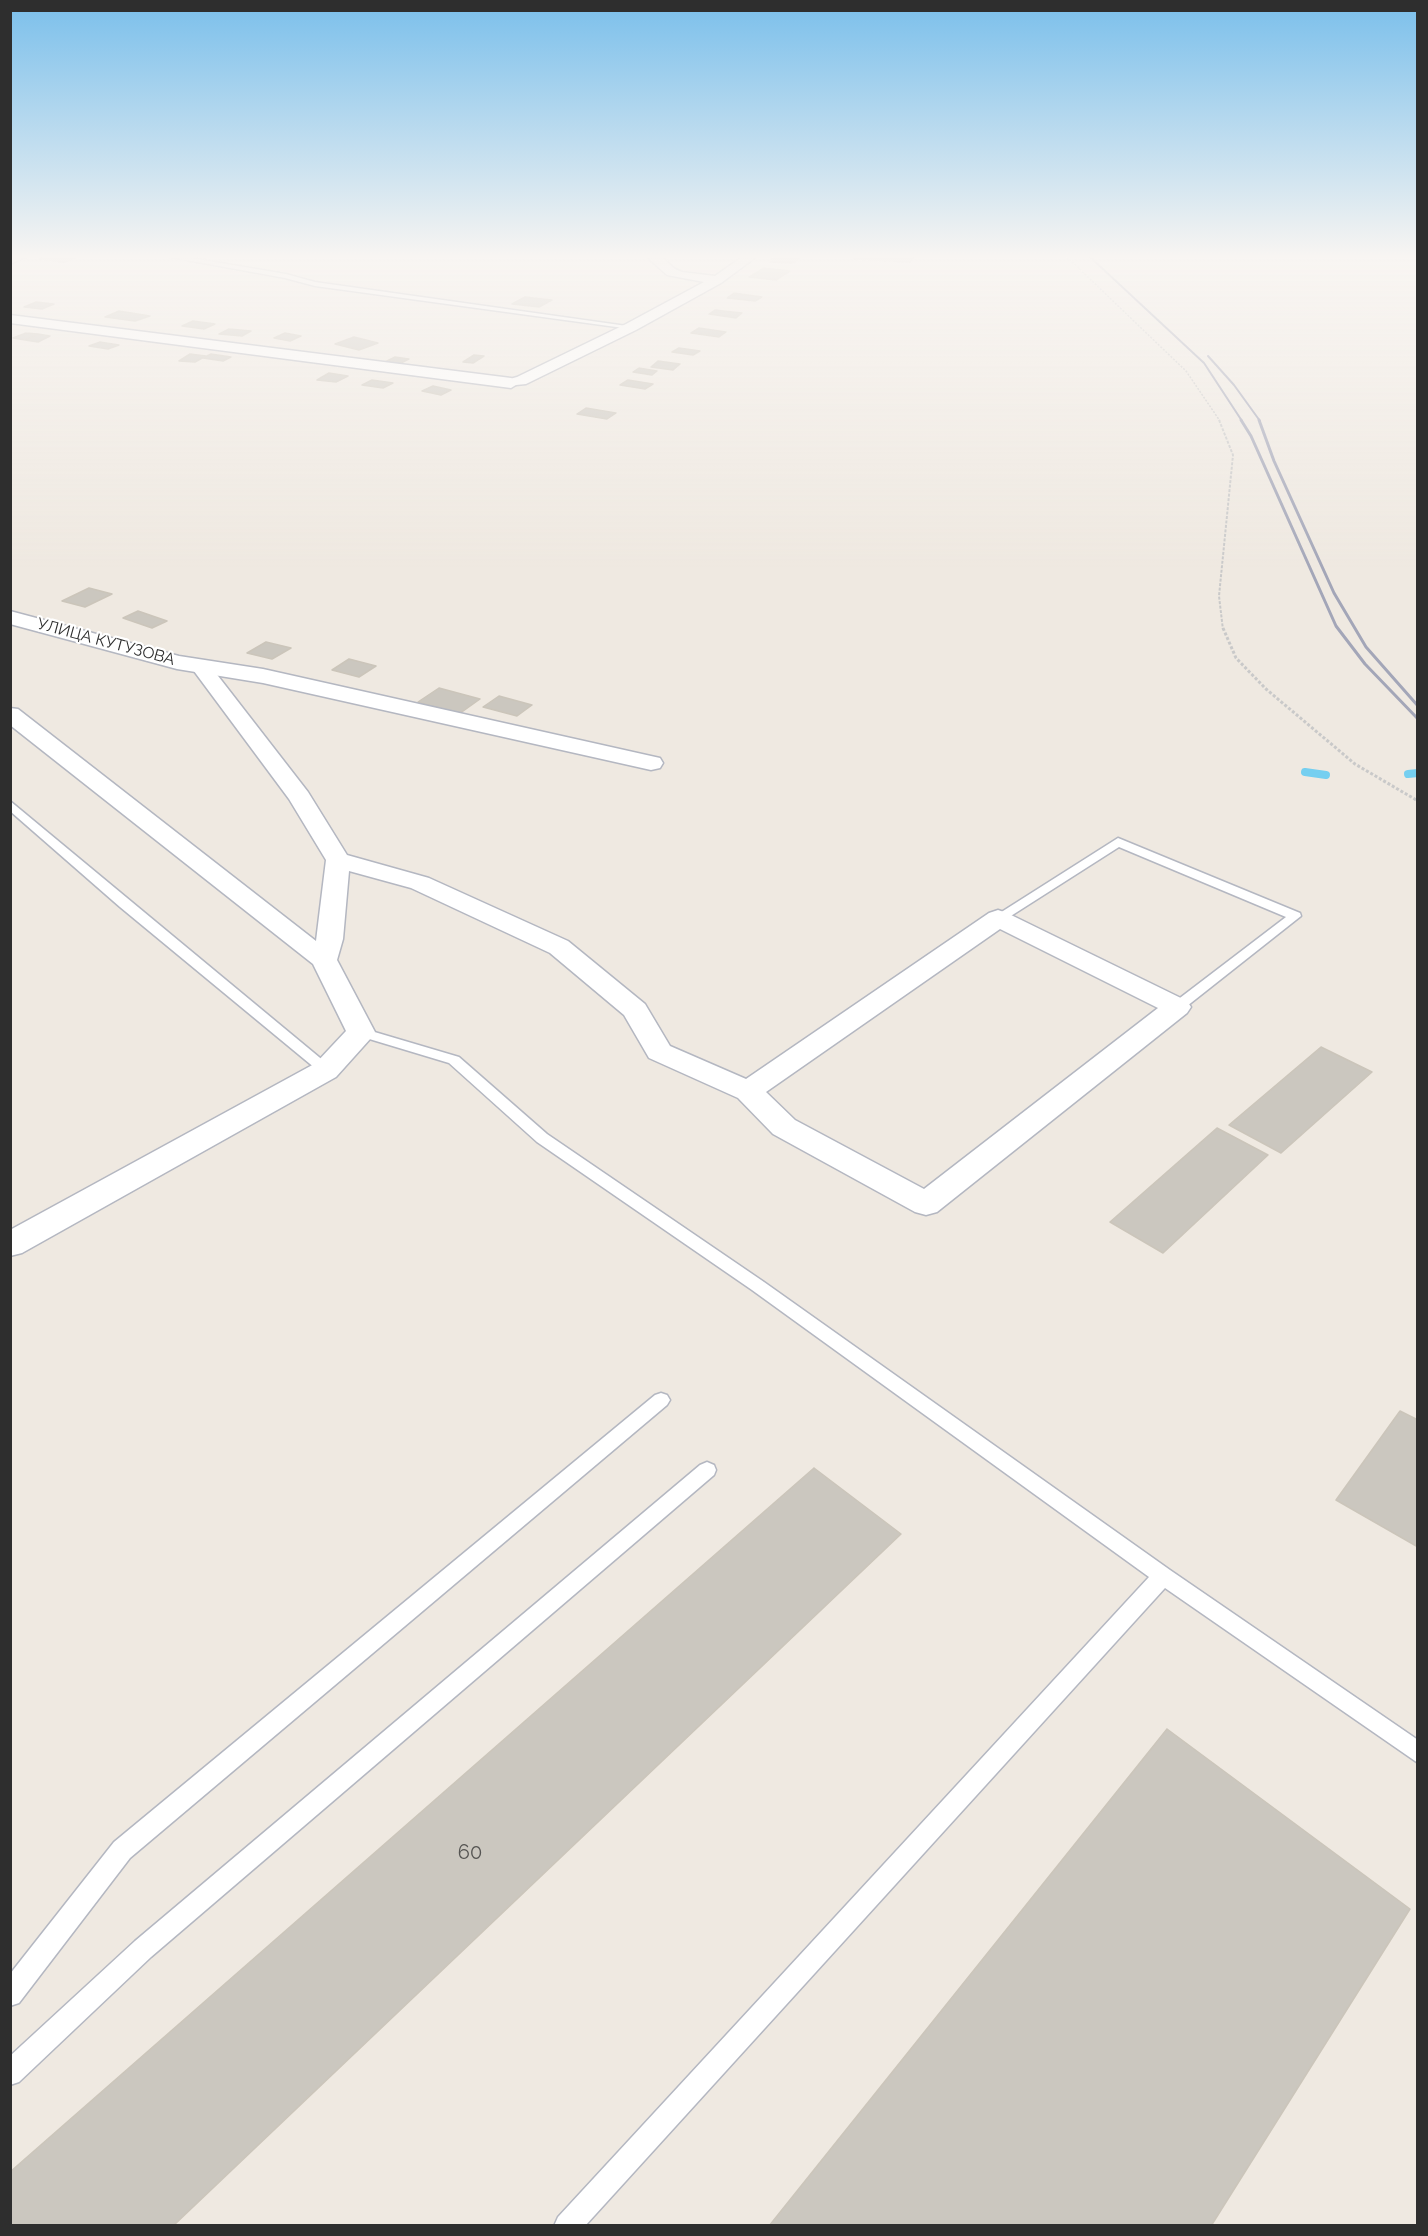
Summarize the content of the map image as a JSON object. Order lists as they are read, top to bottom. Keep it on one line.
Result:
{"streets":{"street":["УЛИЦА КУТУЗОВА"]},"house_numbers":["60"]}
